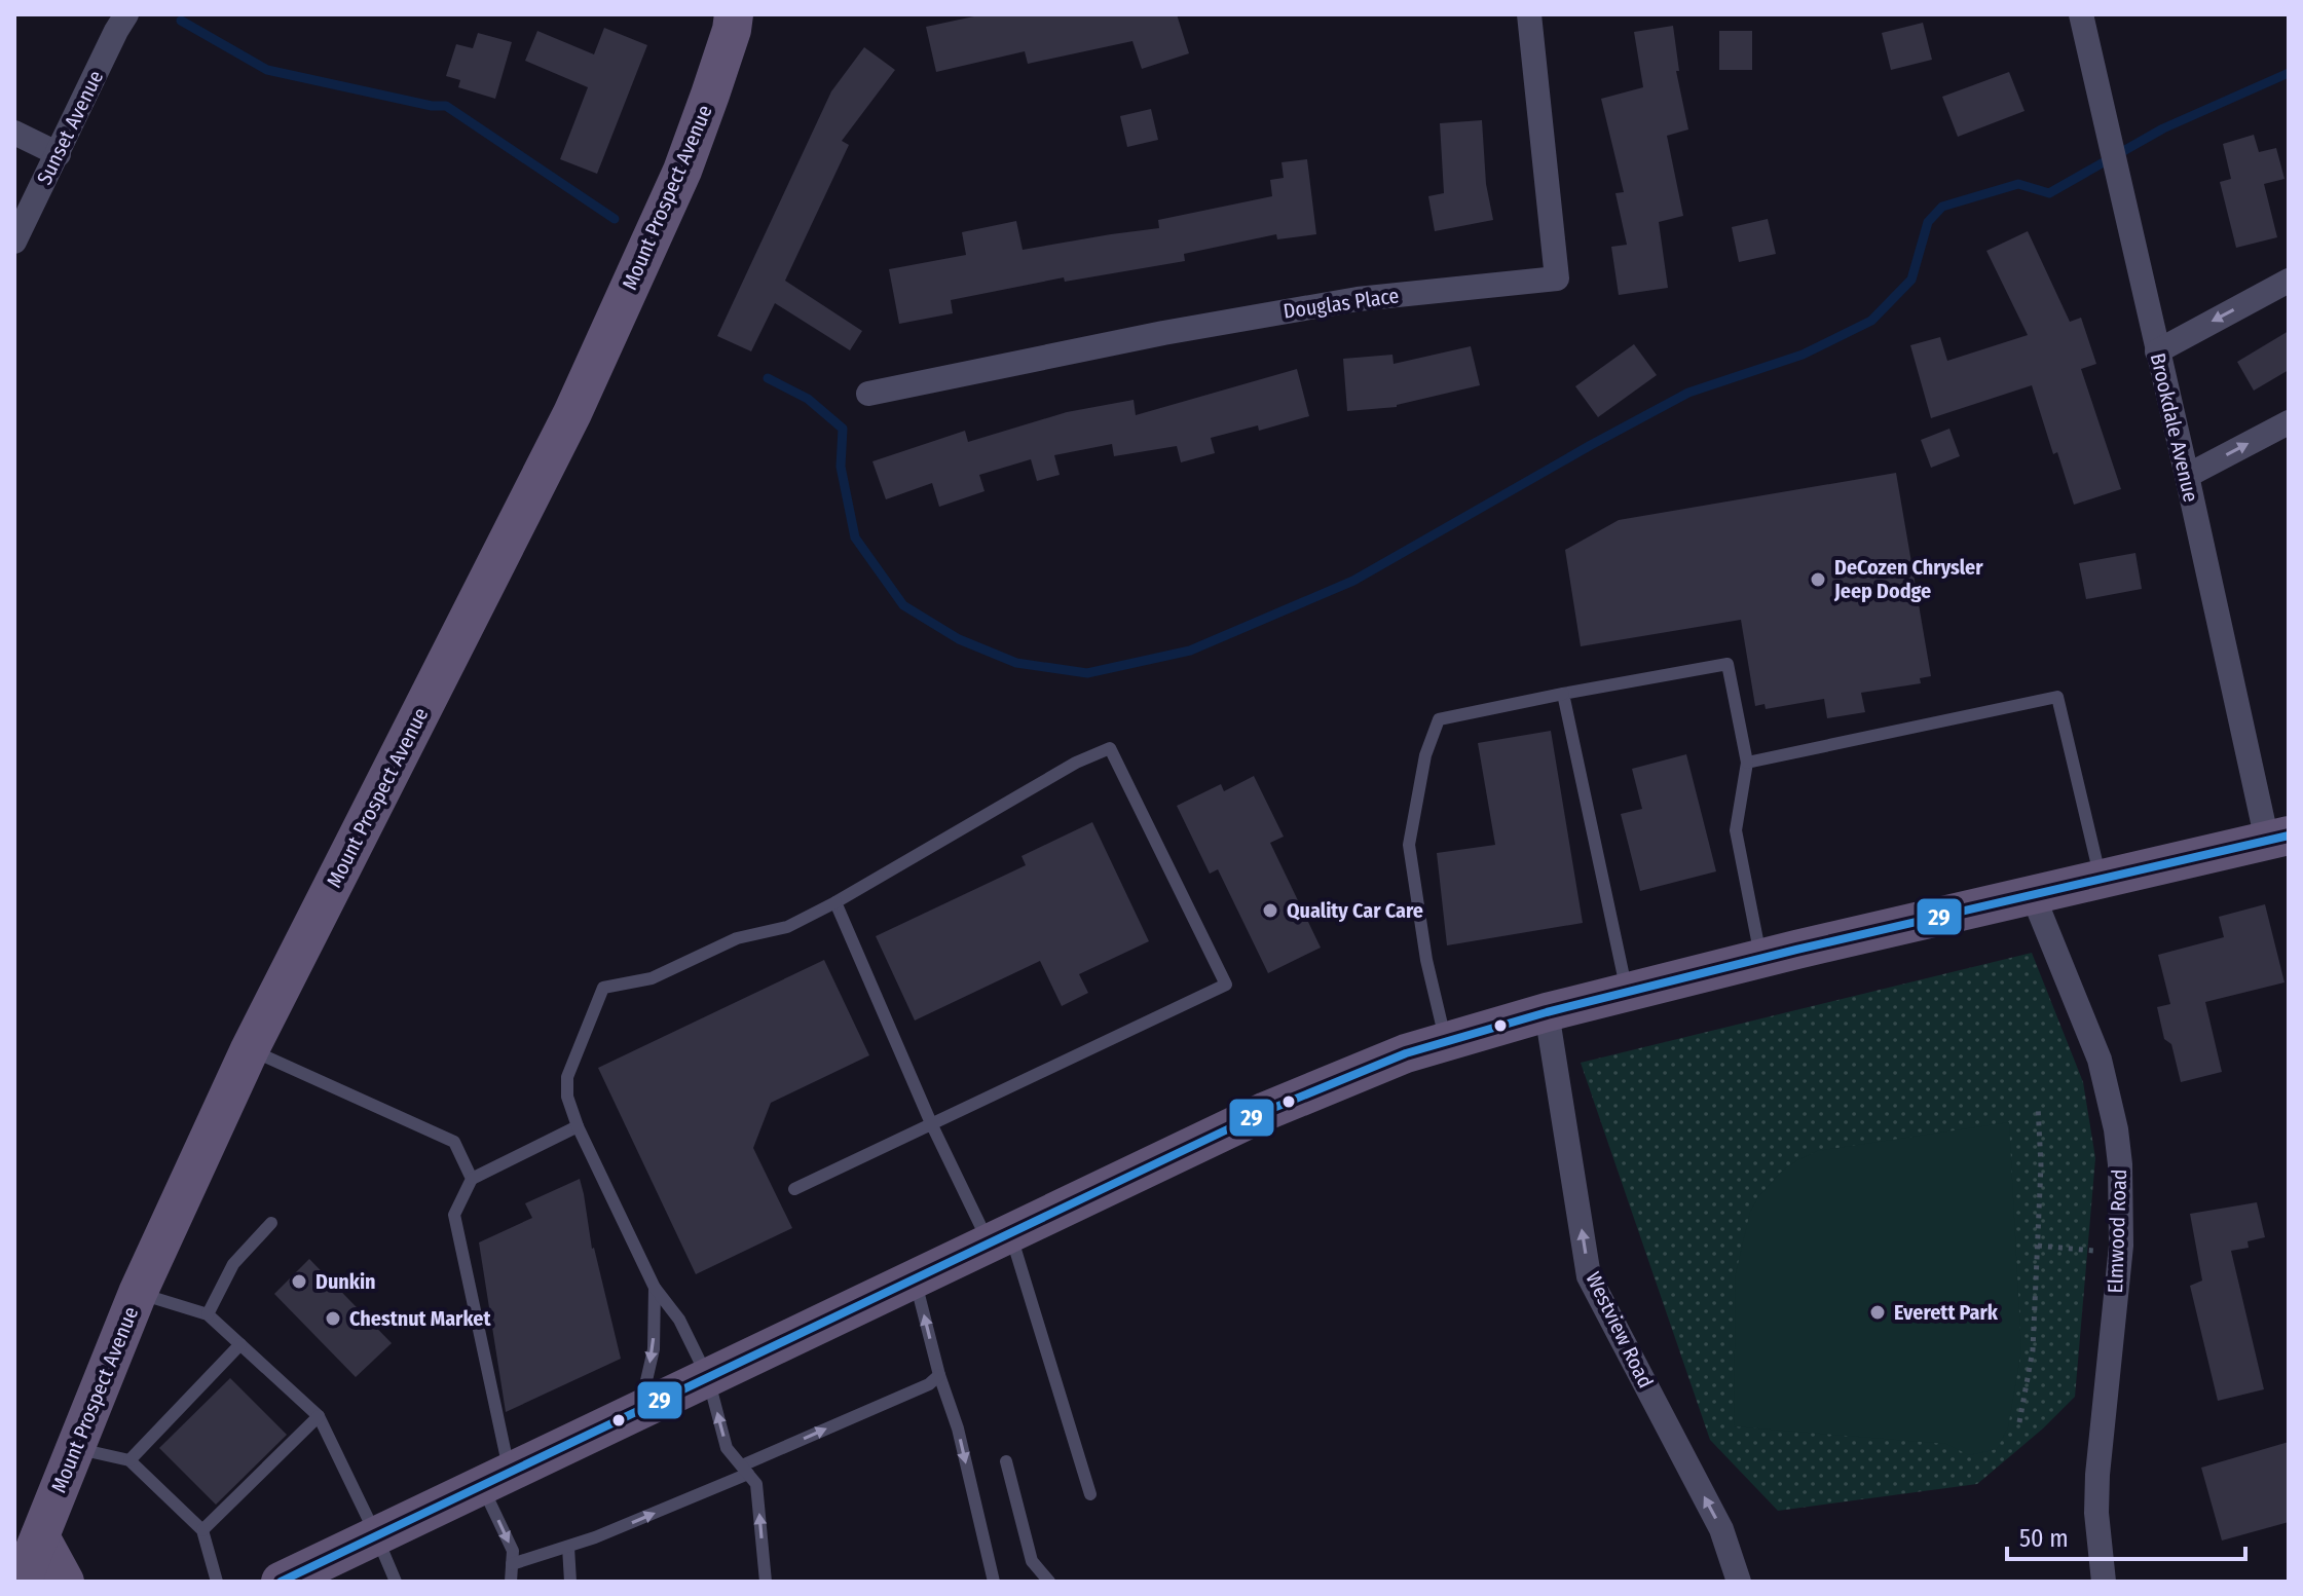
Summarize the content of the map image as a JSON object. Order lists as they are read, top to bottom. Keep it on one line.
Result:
{"streets":{"main road":["Mount Prospect Avenue"],"street":["Sunset Avenue","Douglas Place","Brookdale Avenue","Elmwood Road","Westview Road"]},"one_way":["Westview Road"],"places":["DeCozen Chrysler Jeep Dodge","Quality Car Care","Dunkin","Everett Park","Chestnut Market"],"lines":["transit line 29"],"scale_bar":"50 m"}
